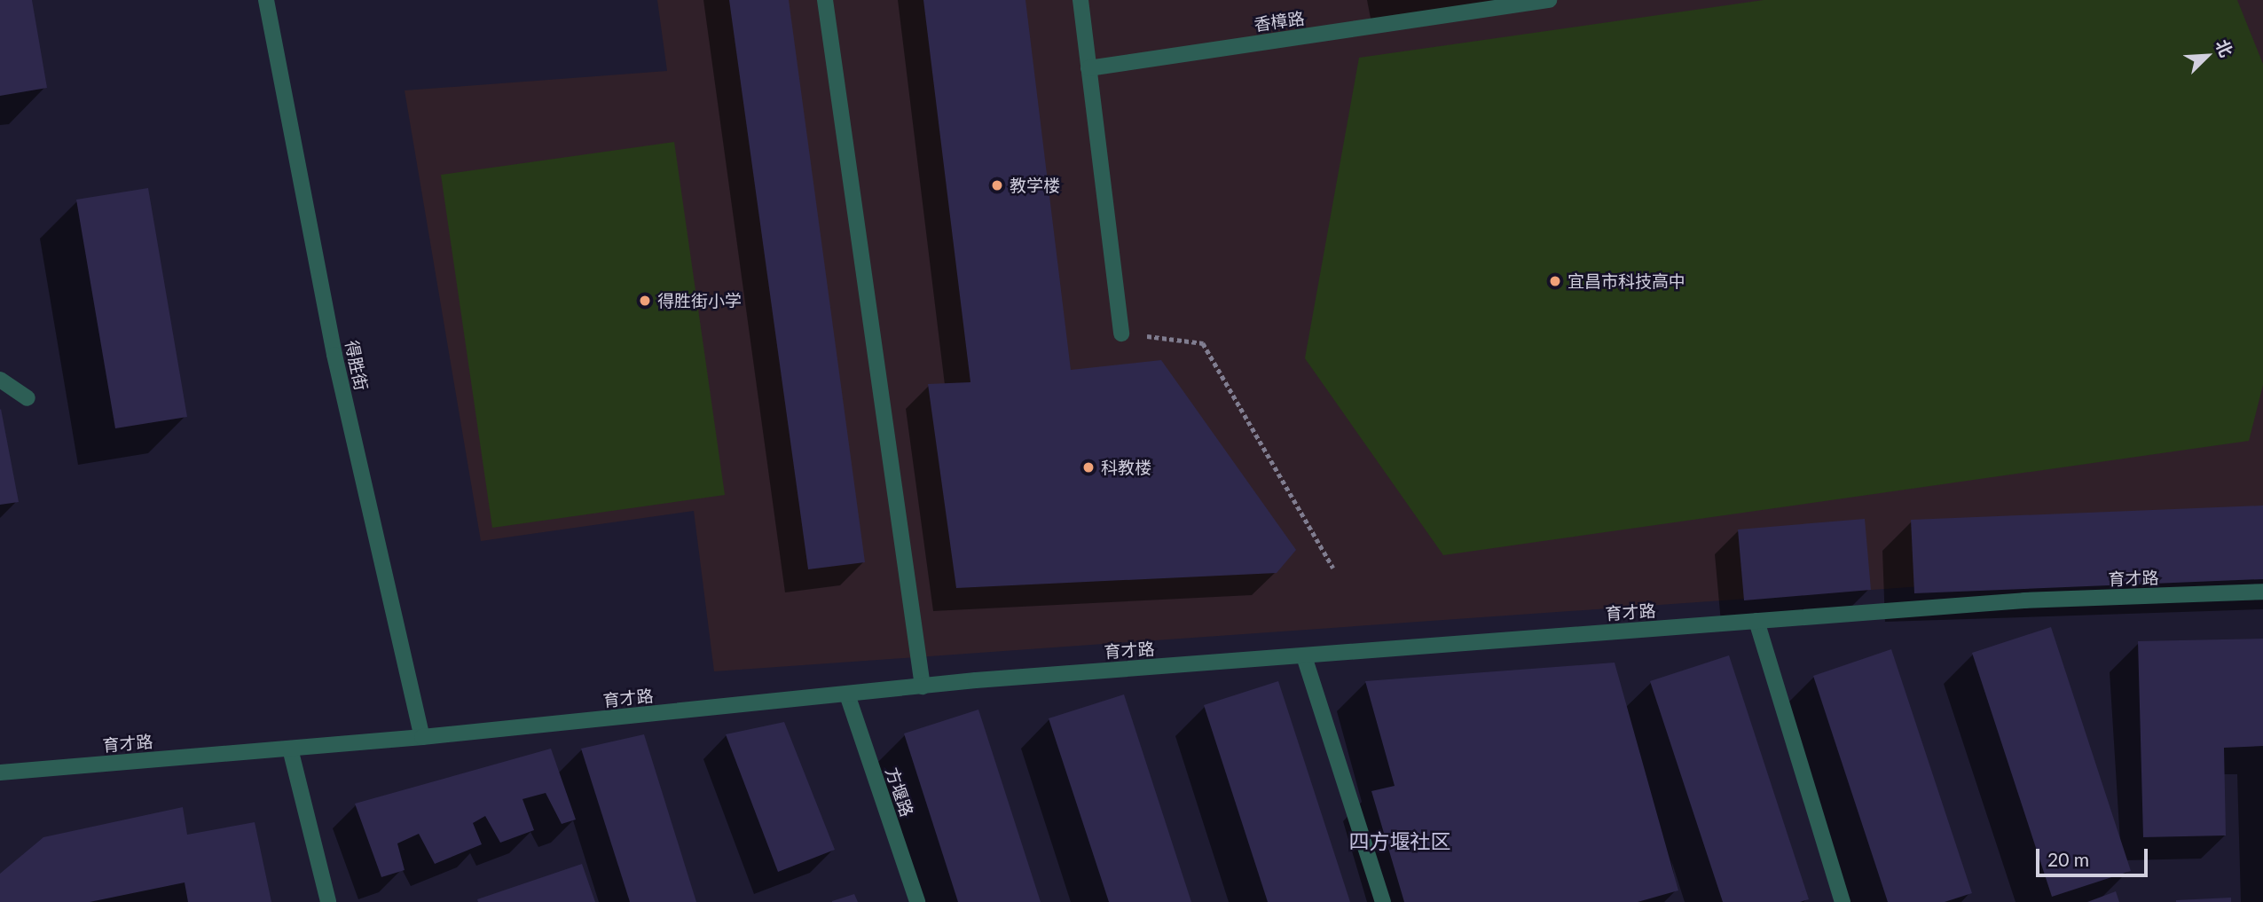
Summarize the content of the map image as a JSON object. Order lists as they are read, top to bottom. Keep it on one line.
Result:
{"streets":{"street":["香樟路","得胜街","育才路","方堰路"]},"crossings":[["得胜街","育才路"],["育才路","方堰路"]],"districts":["四方堰社区"],"places":["教学楼","宜昌市科技高中","得胜街小学","科教楼"],"scale_bar":"20 m","north":"top right"}
